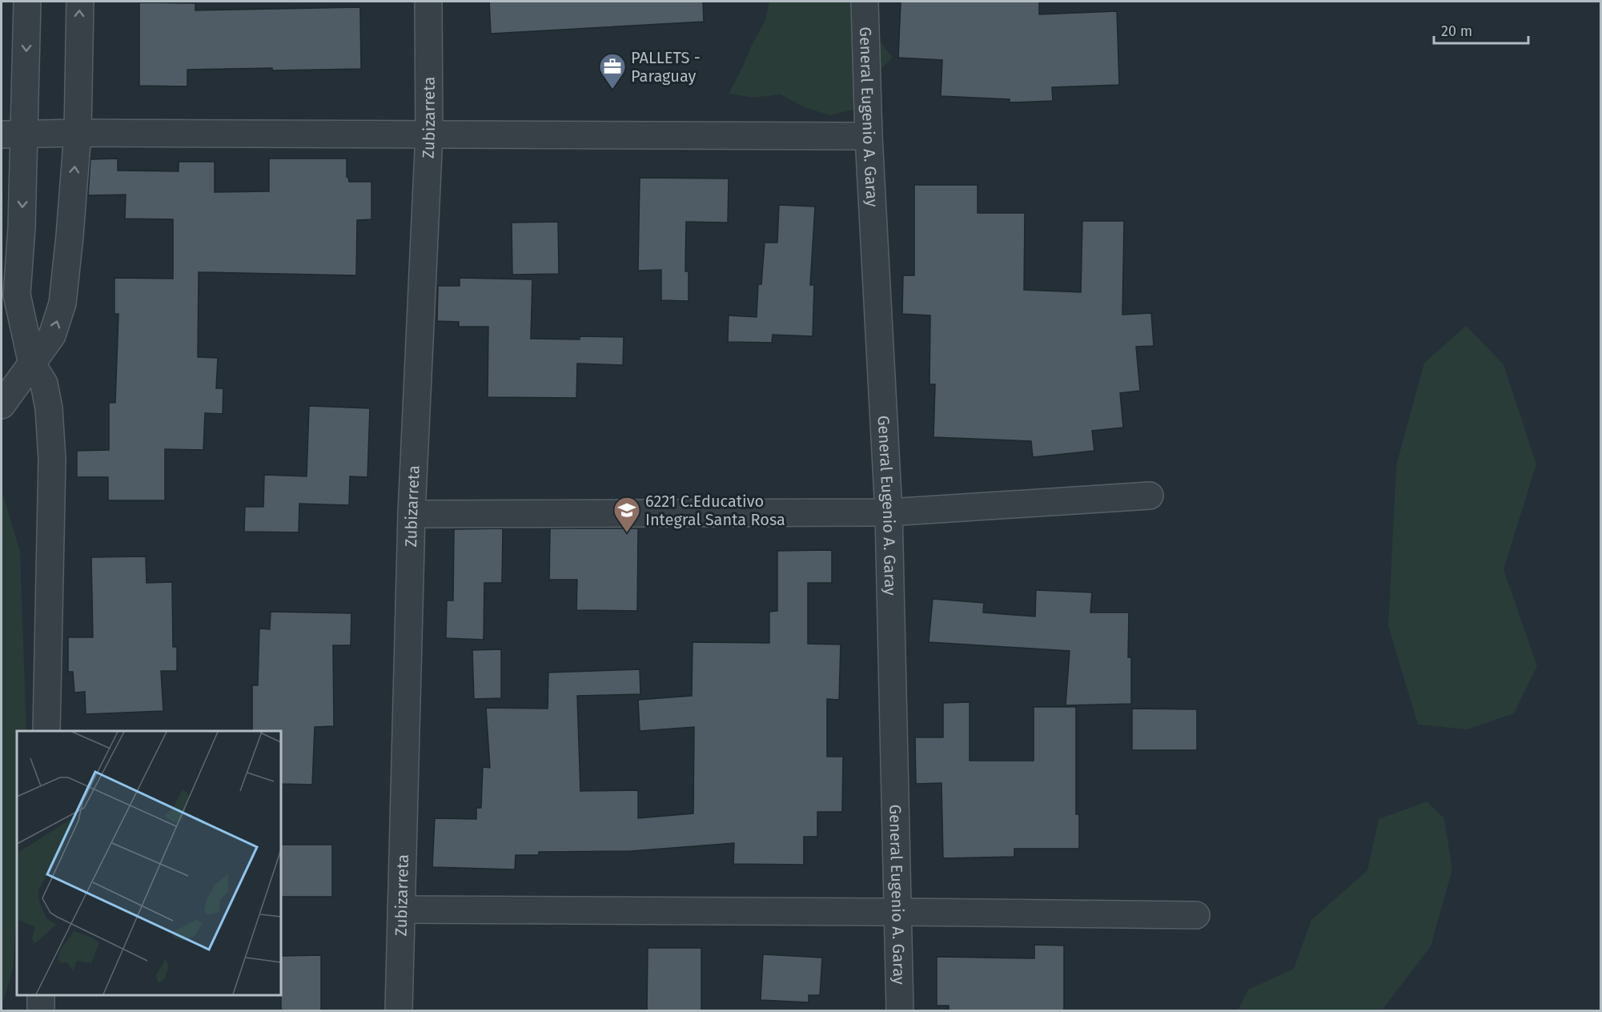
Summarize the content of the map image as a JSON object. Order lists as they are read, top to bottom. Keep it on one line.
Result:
{"streets":{"street":["Zubizarreta","General Eugenio A. Garay"]},"places":{"office":["PALLETS - Paraguay"],"school or university":["6221 C.Educativo Integral Santa Rosa"]},"scale_bar":"20 m"}
